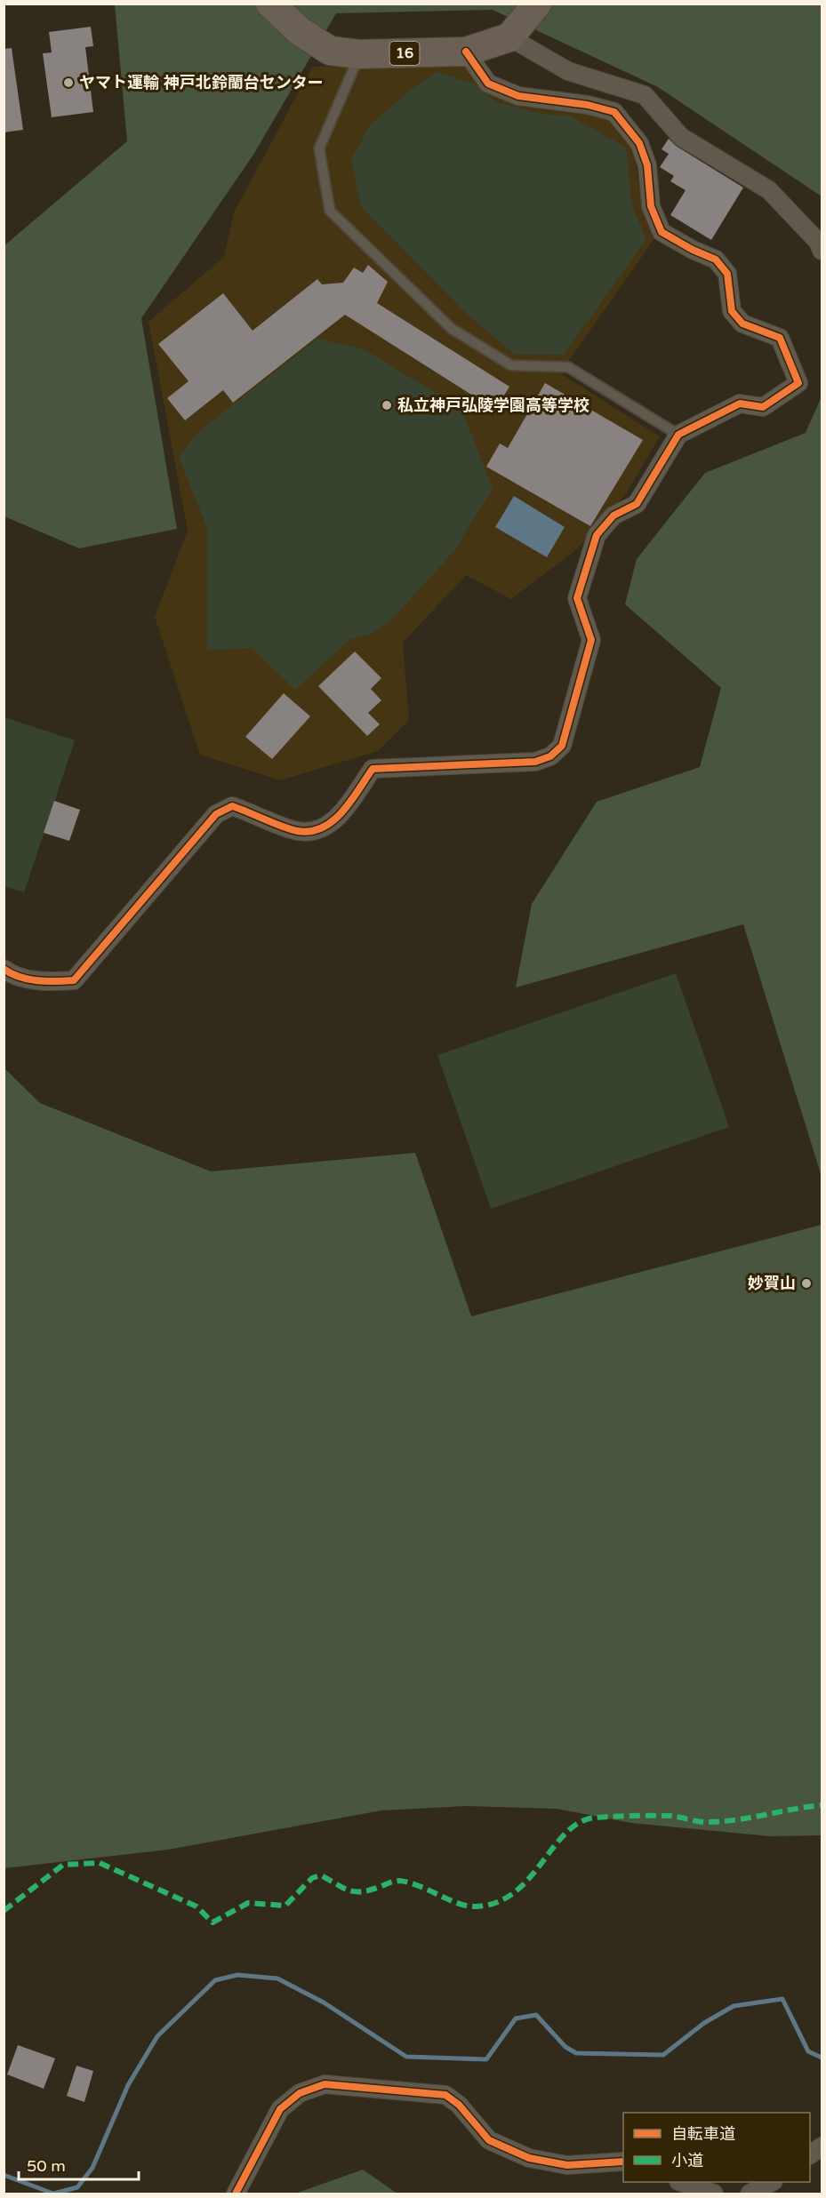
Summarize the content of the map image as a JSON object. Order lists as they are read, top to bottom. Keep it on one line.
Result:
{"streets":{"main road":["16"]},"places":["ヤマト運輸 神戸北鈴蘭台センター","私立神戸弘陵学園高等学校","妙賀山"],"legend":["自転車道","小道"],"scale_bar":"50 m"}
